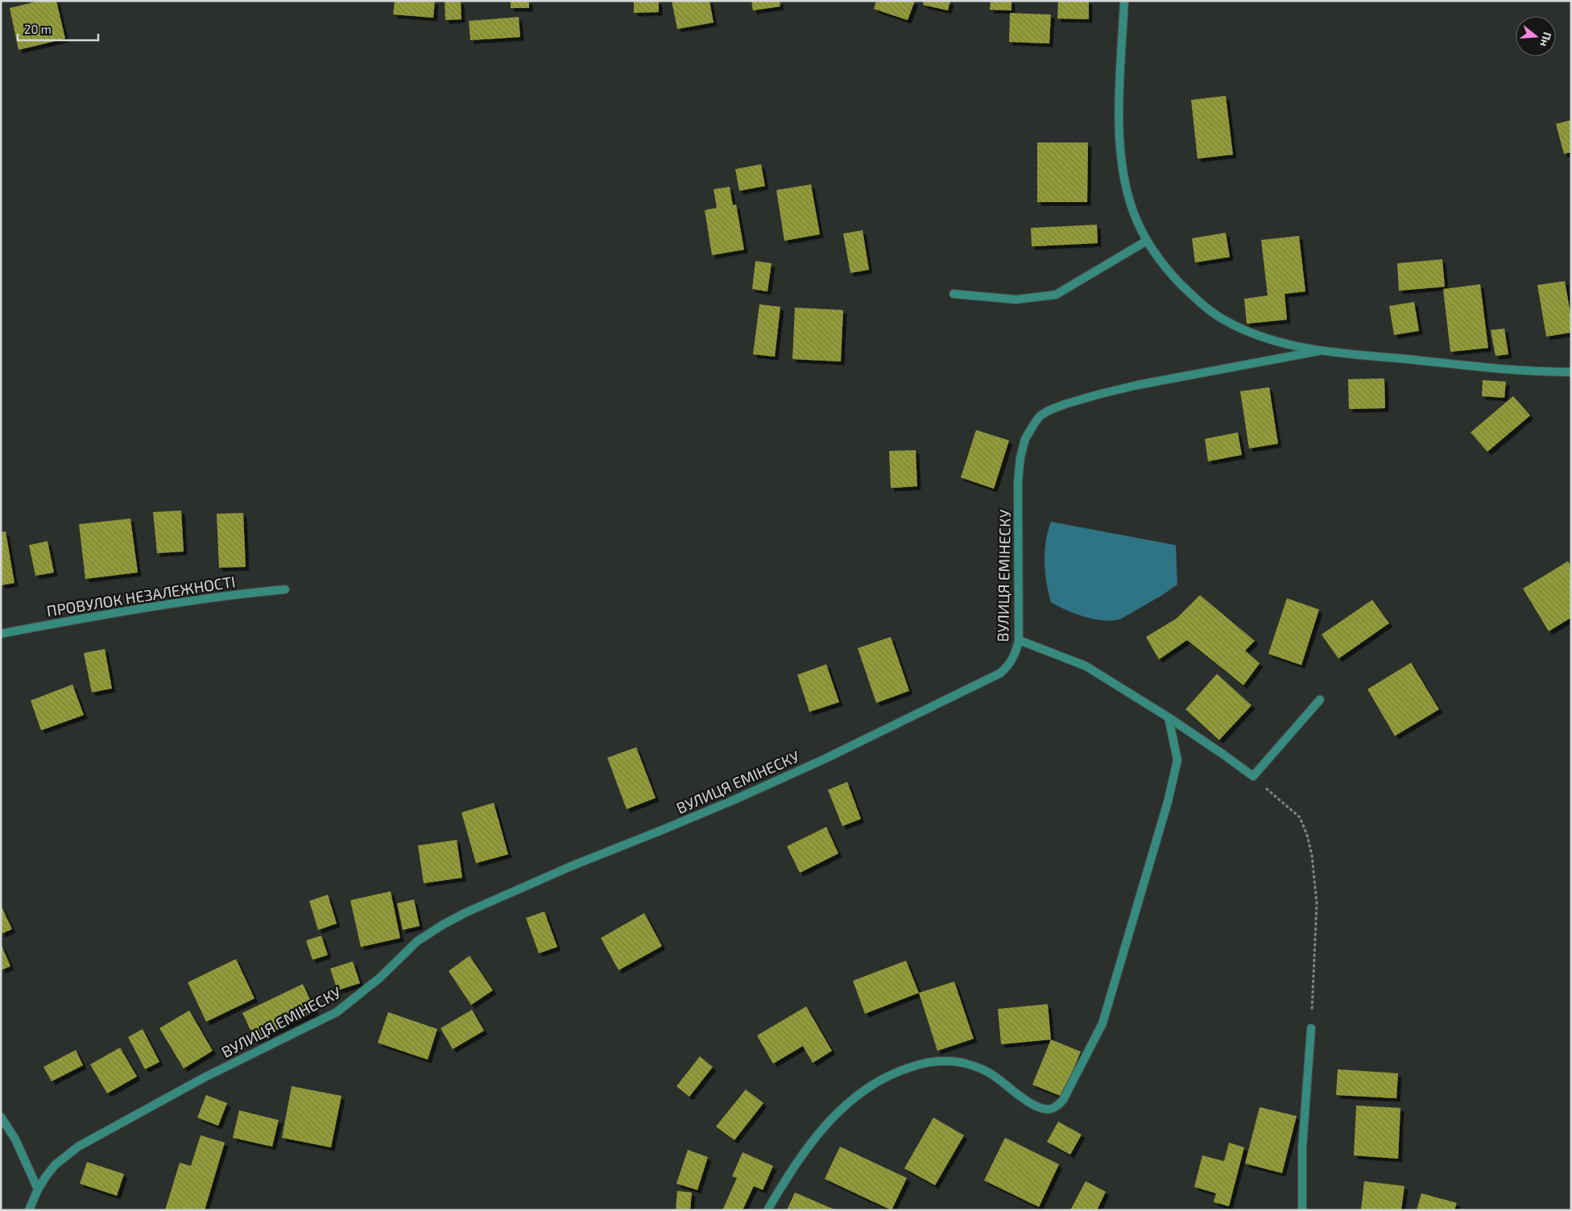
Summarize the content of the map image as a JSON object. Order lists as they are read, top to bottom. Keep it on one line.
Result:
{"streets":{"street":["ВУЛИЦЯ ЕМІНЕСКУ","ПРОВУЛОК НЕЗАЛЕЖНОСТІ"]},"scale_bar":"20 m","north":"right"}
